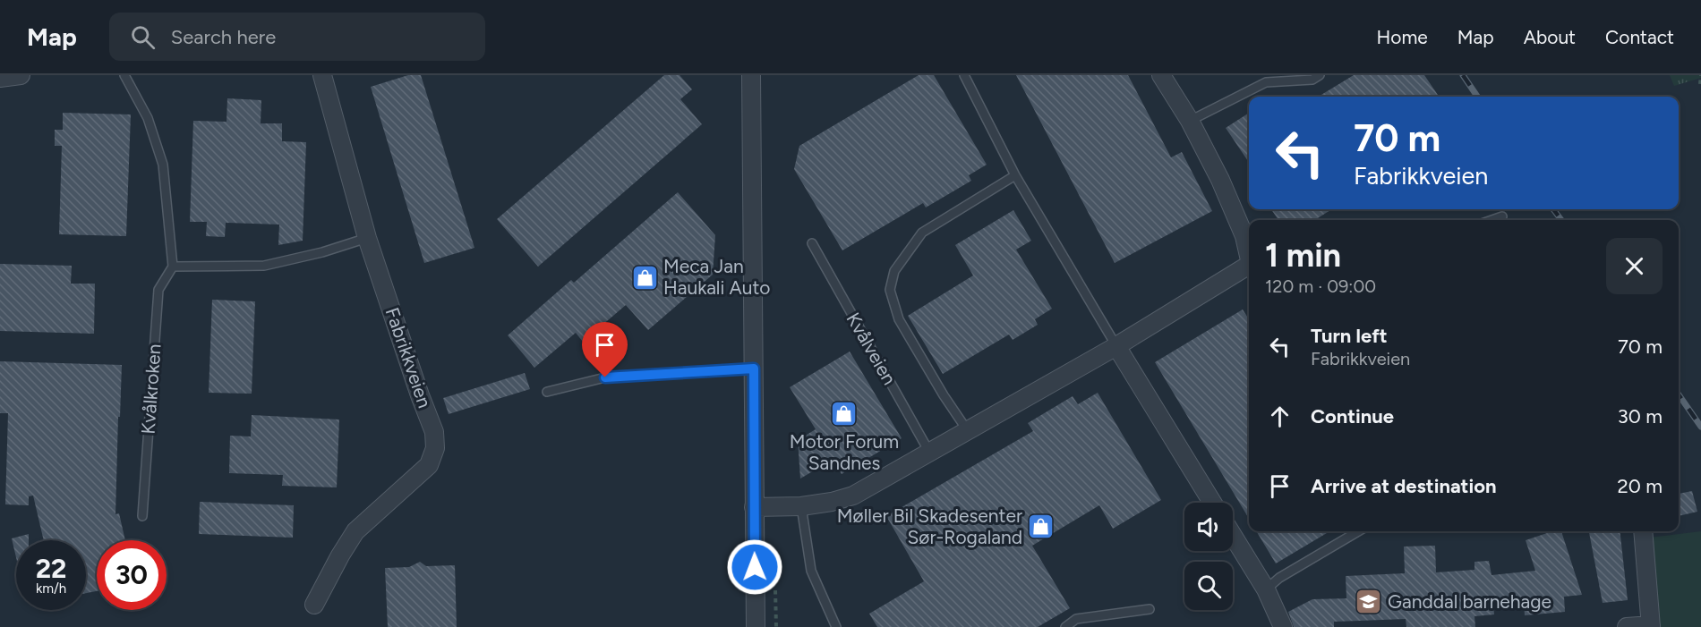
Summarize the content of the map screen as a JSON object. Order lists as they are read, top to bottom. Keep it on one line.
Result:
{"streets":{"street":["Fabrikkveien"],"lane":["Kvålveien","Kvålkroken"]},"places":{"shop":["Meca Jan Haukali Auto","Motor Forum Sandnes","Møller Bil Skadesenter Sør-Rogaland"],"school or university":["Ganddal barnehage"]},"page":{"header":"Map","search":"Search here","nav":["Home","Map","About","Contact"],"turn":["70 m","Fabrikkveien"],"heading":["1 min","120 m · 09:00"],"list":[{"name":"Turn left","note":"Fabrikkveien","value":"70 m"},{"name":"Continue","value":"30 m"},{"name":"Arrive at destination","value":"20 m"}],"speed":"22 km/h","limit":"30"}}
